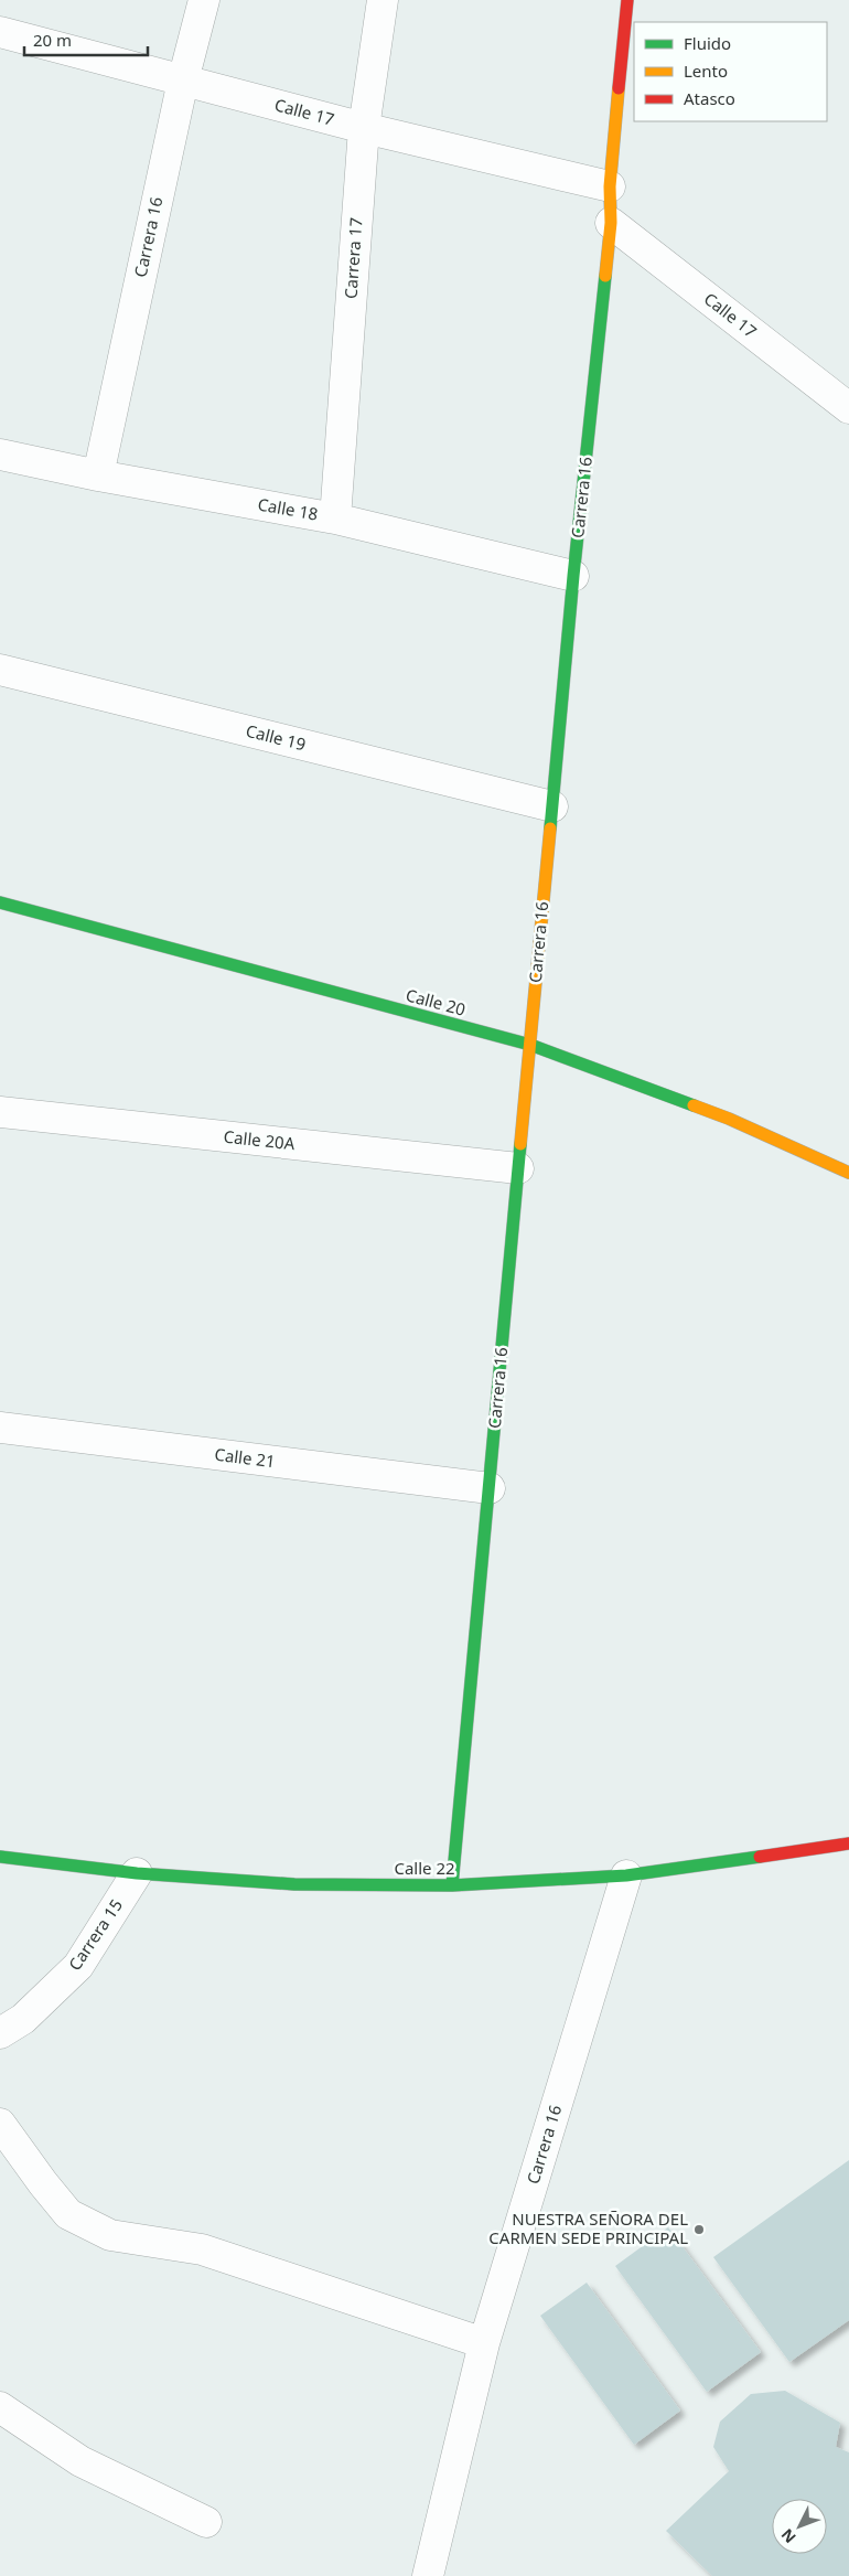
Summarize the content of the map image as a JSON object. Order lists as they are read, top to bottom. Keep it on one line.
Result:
{"streets":{"main road":["Carrera 16","Calle 20","Calle 22"],"street":["Calle 17","Carrera 17","Calle 18","Calle 19","Calle 20A","Calle 21","Carrera 15"]},"crossings":[["Calle 17","Carrera 16"],["Calle 17","Carrera 17"],["Carrera 16","Calle 18"],["Carrera 16","Calle 19"],["Carrera 16","Calle 20"],["Carrera 16","Calle 20A"],["Carrera 16","Calle 21"],["Carrera 16","Calle 22"],["Carrera 17","Calle 18"],["Calle 22","Carrera 15"]],"places":["NUESTRA SEÑORA DEL CARMEN SEDE PRINCIPAL"],"legend":["Fluido","Lento","Atasco"],"scale_bar":"20 m","north":"bottom left"}
